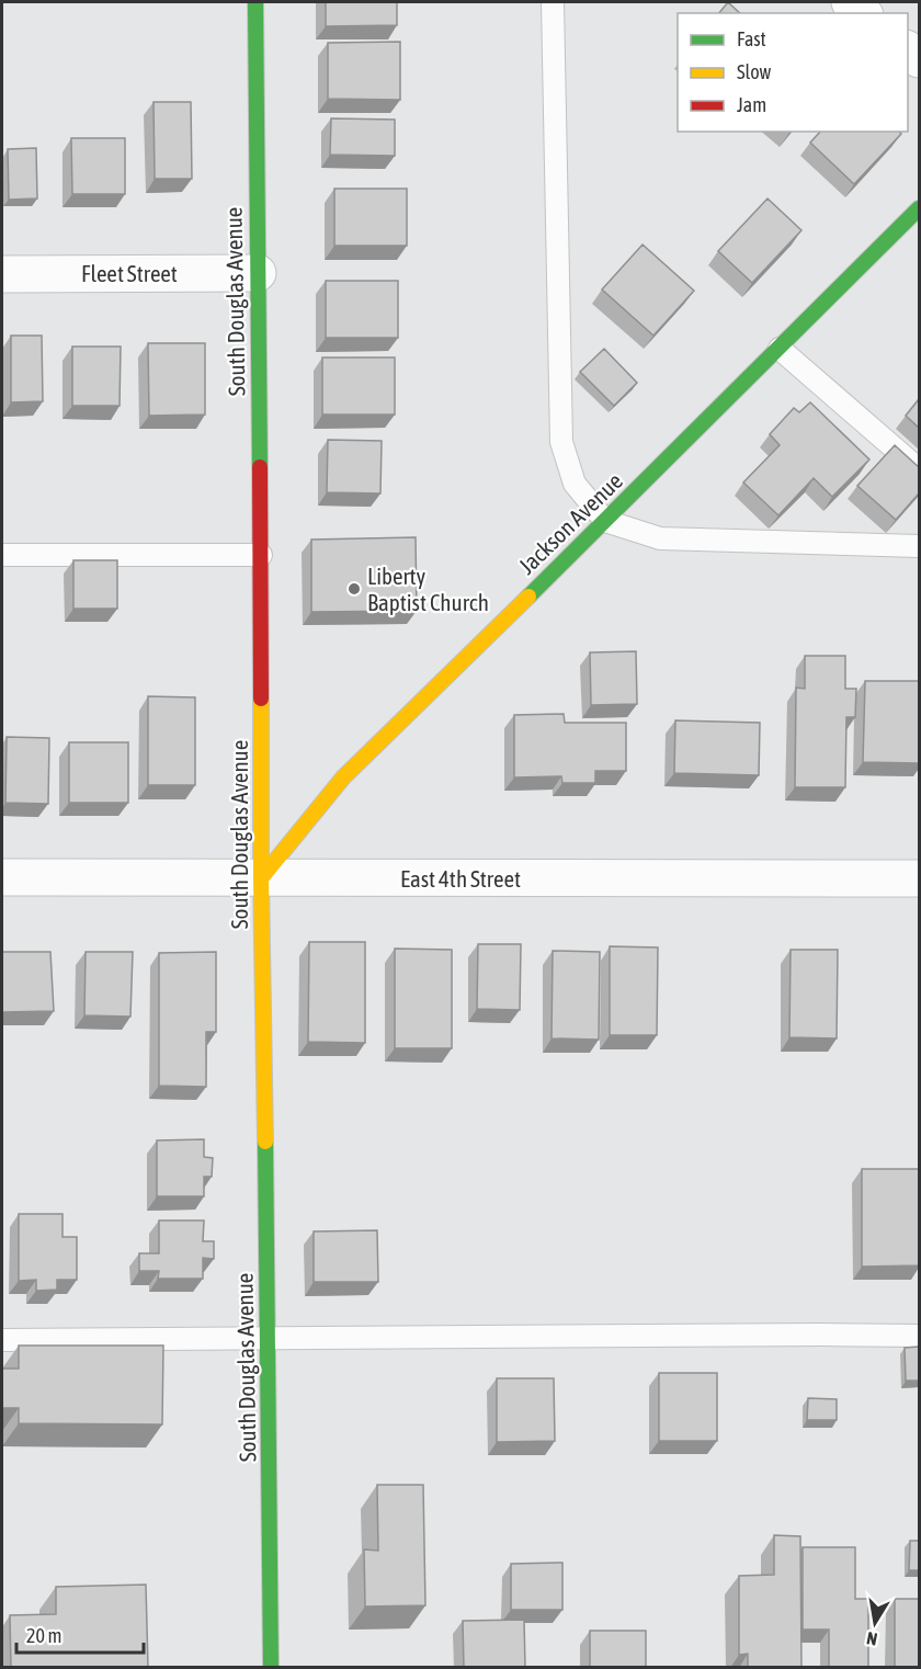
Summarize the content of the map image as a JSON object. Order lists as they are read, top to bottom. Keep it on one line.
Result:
{"streets":{"street":["Fleet Street","South Douglas Avenue","Jackson Avenue","East 4th Street"]},"crossings":[["Fleet Street","South Douglas Avenue"],["South Douglas Avenue","Jackson Avenue"],["South Douglas Avenue","East 4th Street"],["Jackson Avenue","East 4th Street"]],"places":["Liberty Baptist Church"],"legend":["Fast","Slow","Jam"],"scale_bar":"20 m","north":"bottom"}
